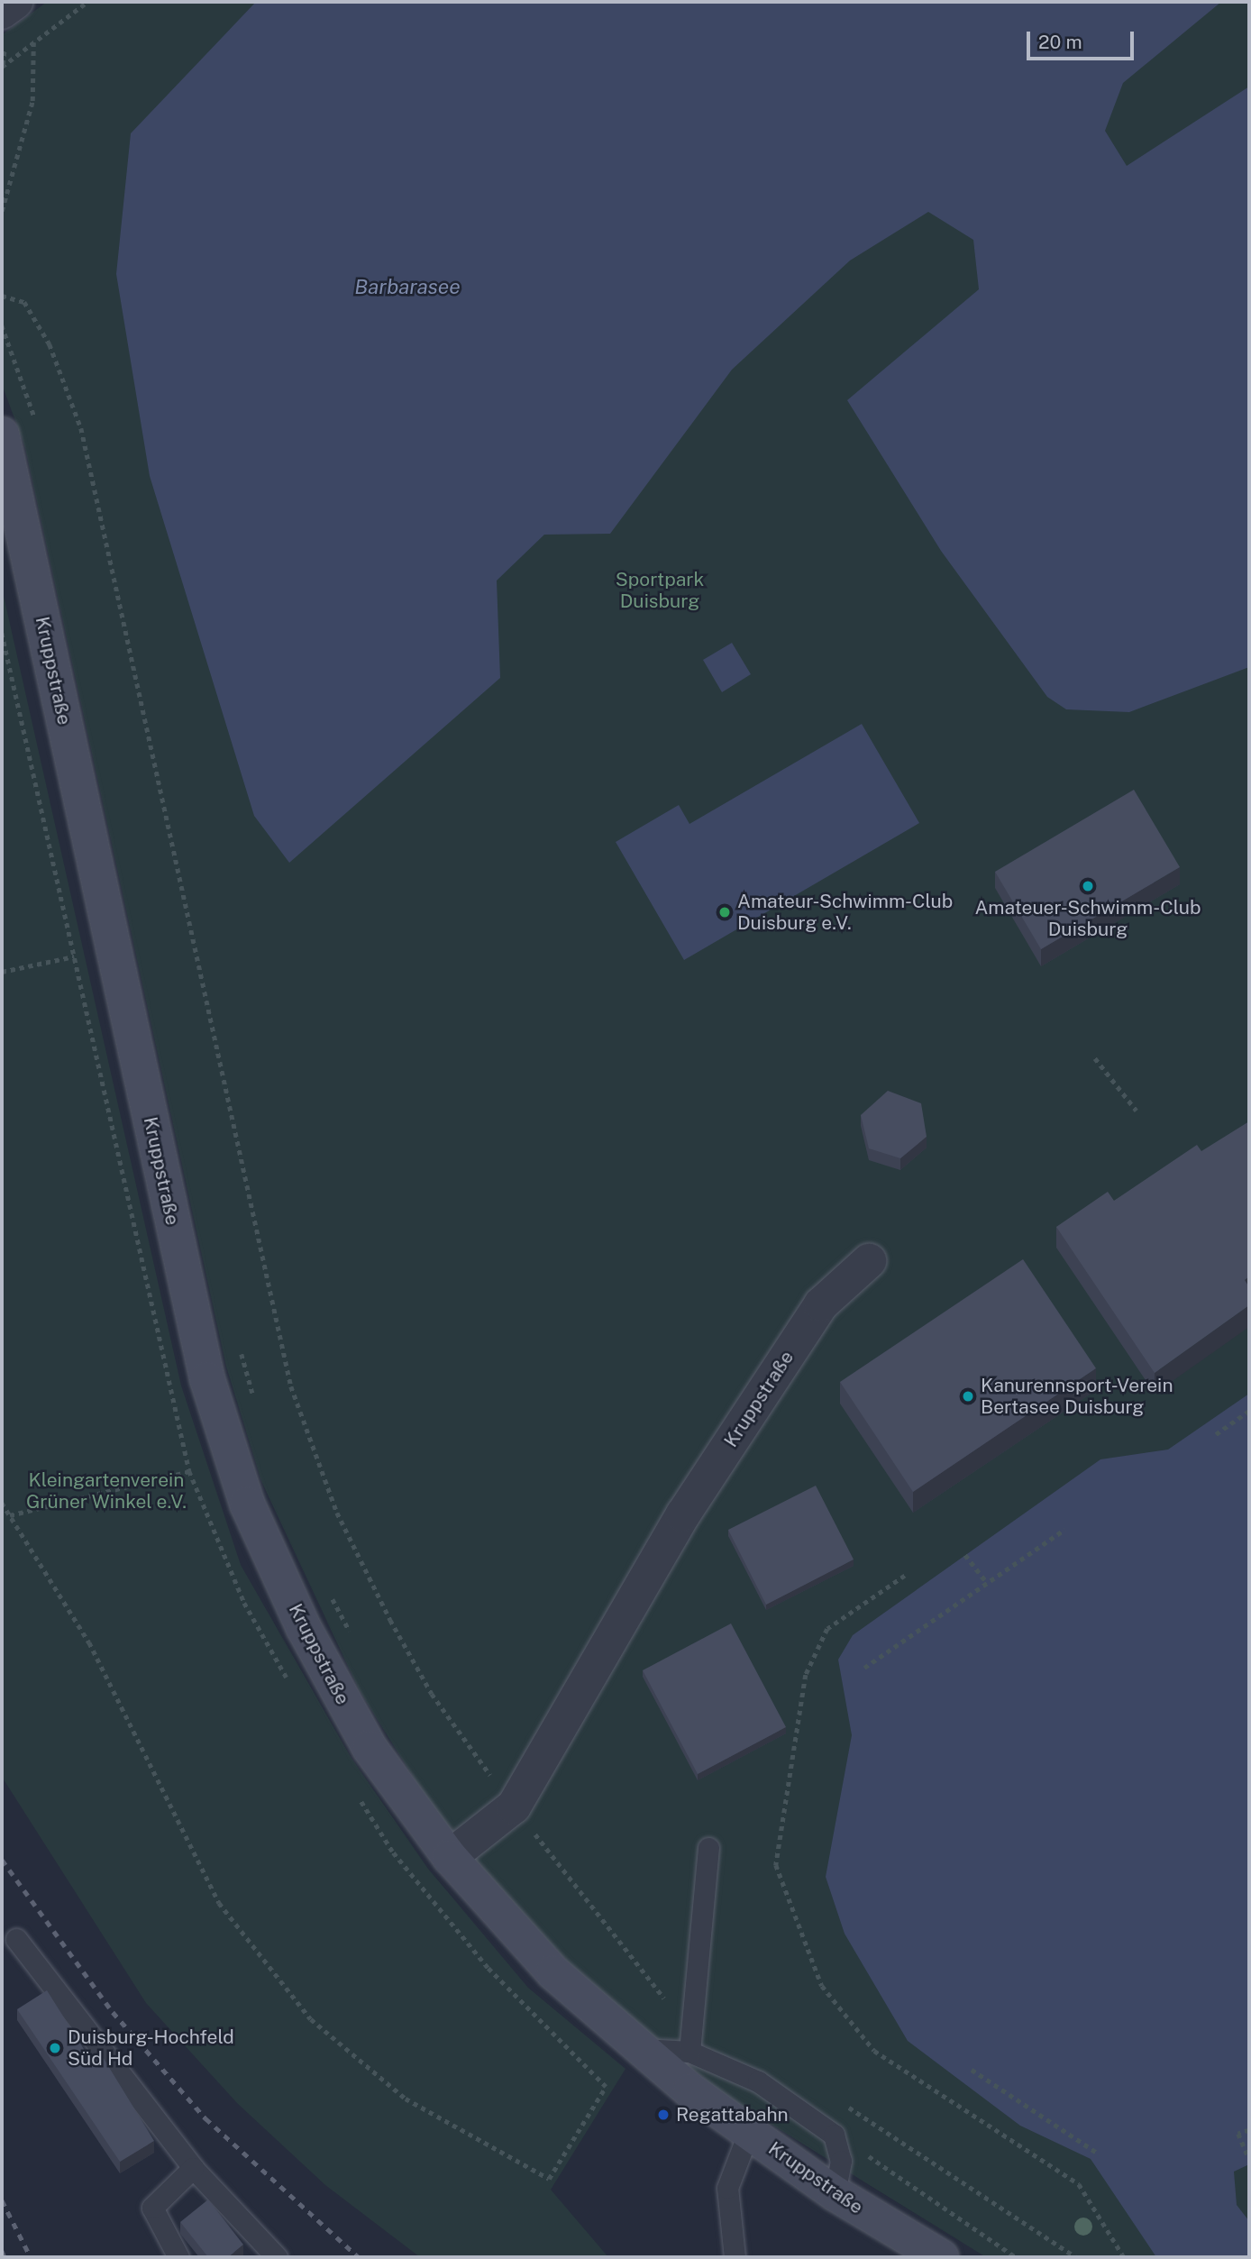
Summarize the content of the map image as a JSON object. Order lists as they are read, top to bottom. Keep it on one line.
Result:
{"streets":{"street":["Kruppstraße"]},"water":["Barbarasee"],"parks":["Sportpark Duisburg","Kleingartenverein Grüner Winkel e.V."],"places":["Amateuer-Schwimm-Club Duisburg","Amateur-Schwimm-Club Duisburg e.V.","Kanurennsport-Verein Bertasee Duisburg","Duisburg-Hochfeld Süd Hd","Regattabahn"],"scale_bar":"20 m"}
